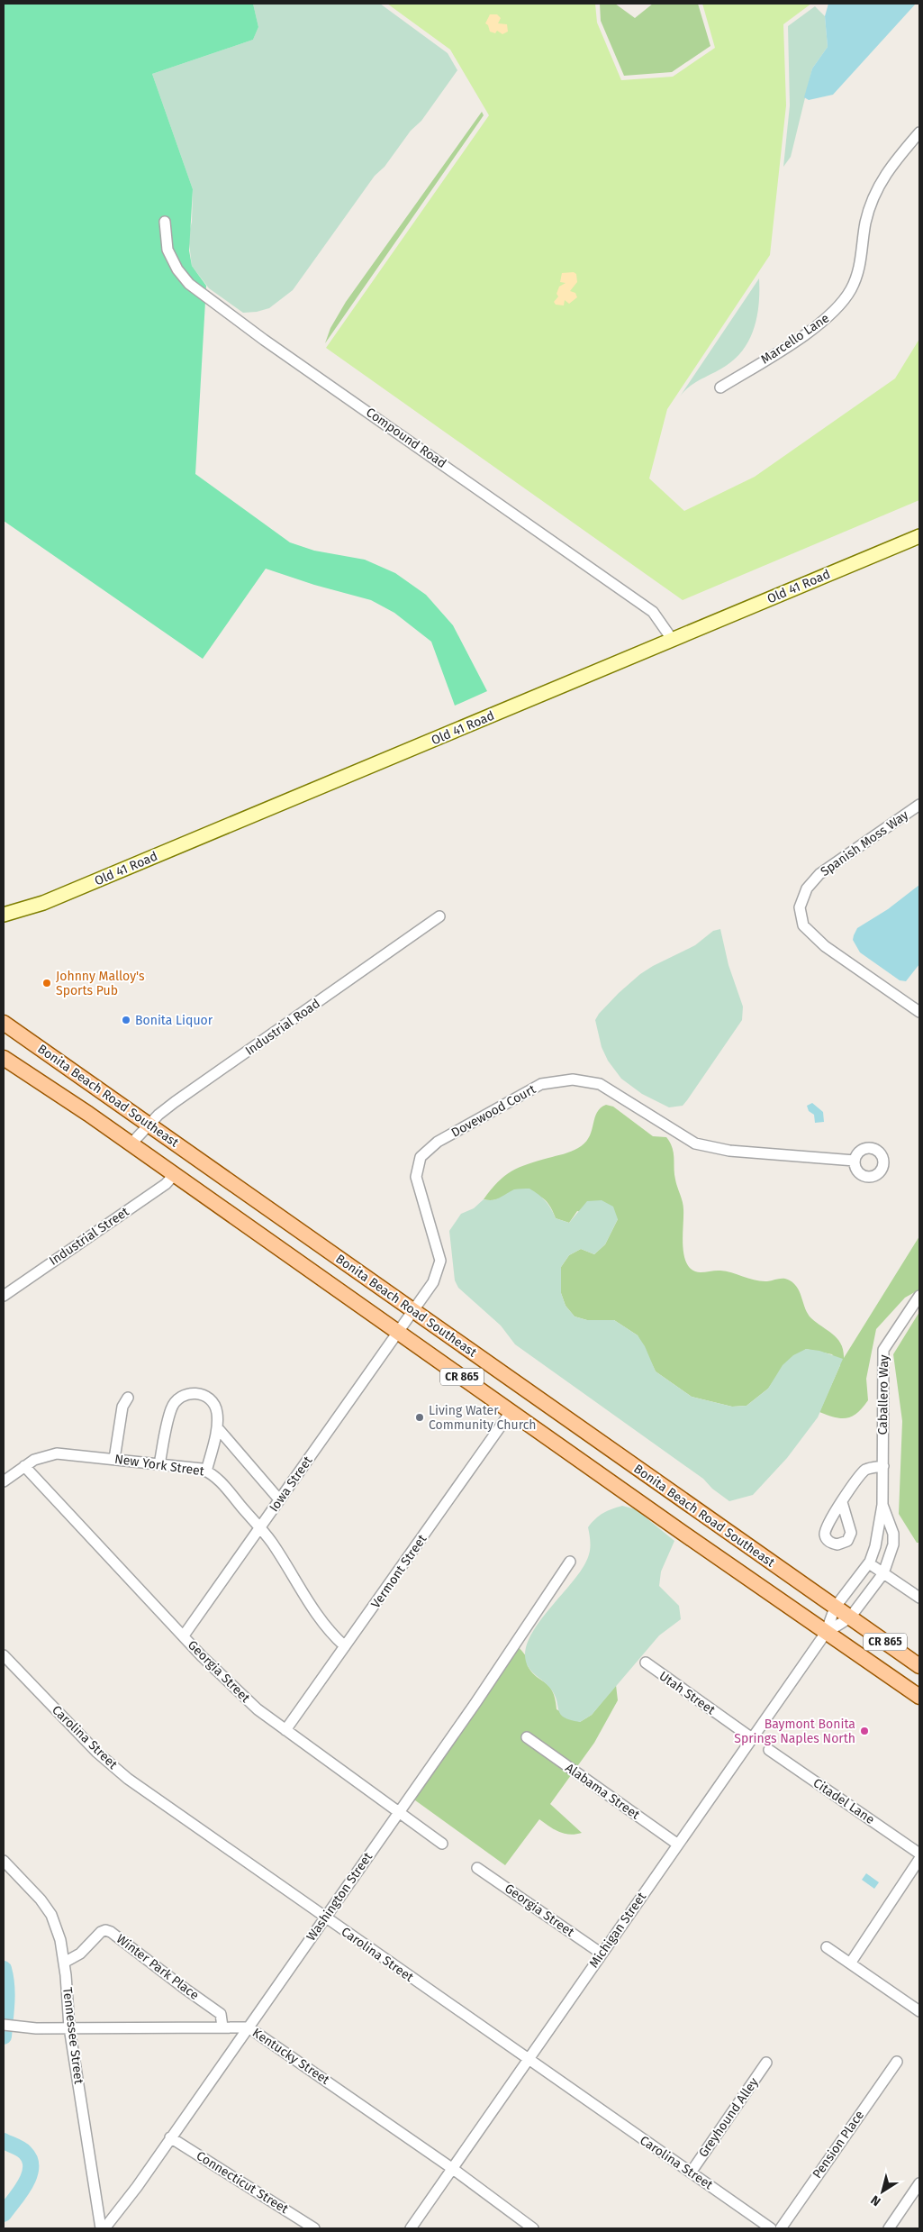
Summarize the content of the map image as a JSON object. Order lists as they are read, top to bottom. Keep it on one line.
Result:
{"streets":{"main road":["Bonita Beach Road Southeast","CR 865"],"street":["Marcello Lane","Compound Road","Old 41 Road","Spanish Moss Way","Industrial Road","Dovewood Court","Industrial Street","Caballero Way","New York Street","Iowa Street","Vermont Street","Georgia Street","Utah Street","Carolina Street","Alabama Street","Citadel Lane","Washington Street","Michigan Street","Winter Park Place","Tennessee Street","Kentucky Street","Greyhound Alley","Pension Place","Connecticut Street"]},"crossings":[["Compound Road","Old 41 Road"],["Industrial Road","Bonita Beach Road Southeast"],["Bonita Beach Road Southeast","Dovewood Court"],["Bonita Beach Road Southeast","Industrial Street"],["Bonita Beach Road Southeast","Caballero Way"],["Bonita Beach Road Southeast","Iowa Street"],["Bonita Beach Road Southeast","Vermont Street"],["Bonita Beach Road Southeast","Michigan Street"],["Dovewood Court","Iowa Street"],["Caballero Way","Michigan Street"],["New York Street","Iowa Street"],["New York Street","Vermont Street"],["New York Street","Georgia Street"],["Iowa Street","Georgia Street"],["Vermont Street","Georgia Street"],["Georgia Street","Washington Street"],["Georgia Street","Michigan Street"],["Utah Street","Michigan Street"],["Carolina Street","Washington Street"],["Carolina Street","Michigan Street"],["Carolina Street","Greyhound Alley"],["Alabama Street","Michigan Street"],["Washington Street","Kentucky Street"],["Washington Street","Connecticut Street"],["Michigan Street","Kentucky Street"],["Winter Park Place","Tennessee Street"],["Winter Park Place","Kentucky Street"],["Tennessee Street","Kentucky Street"]],"places":["Johnny Malloy's Sports Pub","Bonita Liquor","Living Water Community Church","Baymont Bonita Springs Naples North"],"north":"bottom left"}
